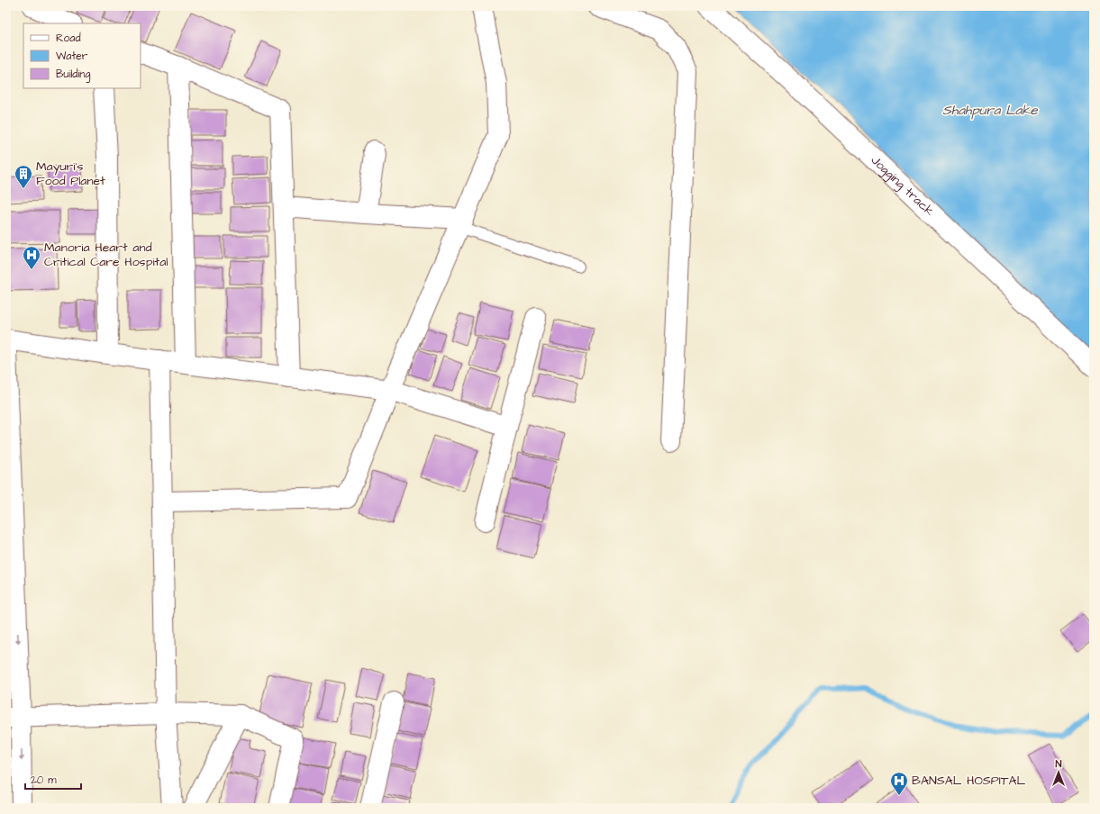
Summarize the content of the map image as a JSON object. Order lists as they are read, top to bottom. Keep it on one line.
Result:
{"streets":{"street":["Jogging track"]},"water":["Shahpura Lake"],"places":{"building":["Mayuri's Food Planet"],"hospital":["Manoria Heart and Critical Care Hospital","BANSAL HOSPITAL"]},"legend":["Road","Water","Building"],"scale_bar":"20 m","north":"top"}
